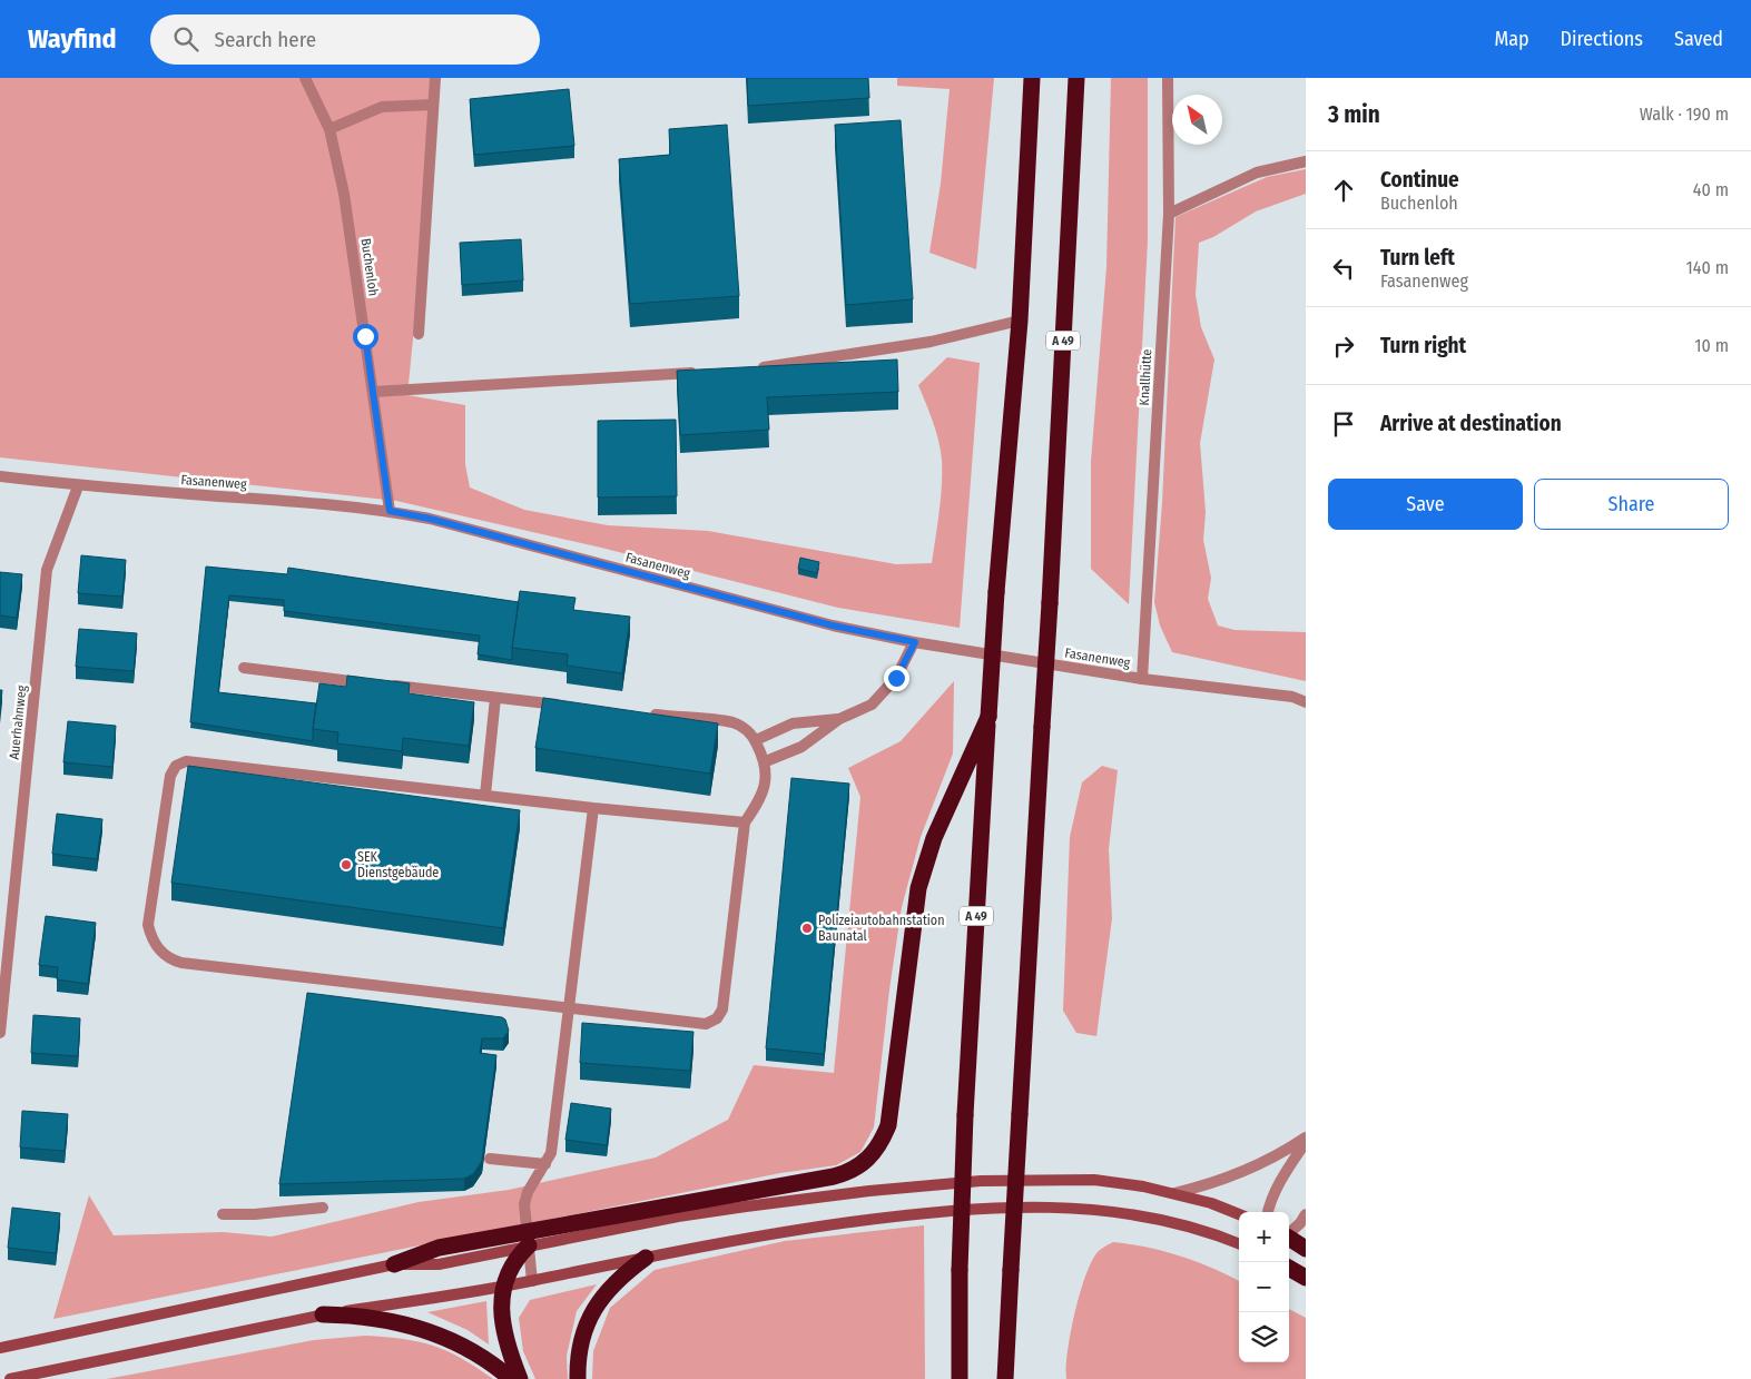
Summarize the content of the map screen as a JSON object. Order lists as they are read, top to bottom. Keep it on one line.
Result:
{"streets":{"highway":["A 49"],"street":["Buchenloh","Knallhütte","Fasanenweg","Auerhahnweg"]},"crossings":[["Buchenloh","Fasanenweg"],["Knallhütte","Fasanenweg"],["Fasanenweg","Auerhahnweg"]],"places":["SEK Dienstgebäude","Polizeiautobahnstation Baunatal"],"north":"top left","page":{"header":"Wayfind","search":"Search here","nav":["Map","Directions","Saved"],"heading":["3 min","Walk · 190 m"],"list":[["Continue","Buchenloh","40 m"],["Turn left","Fasanenweg","140 m"],["Turn right","10 m"],"Arrive at destination"],"buttons":["Save","Share"],"map_buttons":["+","−"]}}
